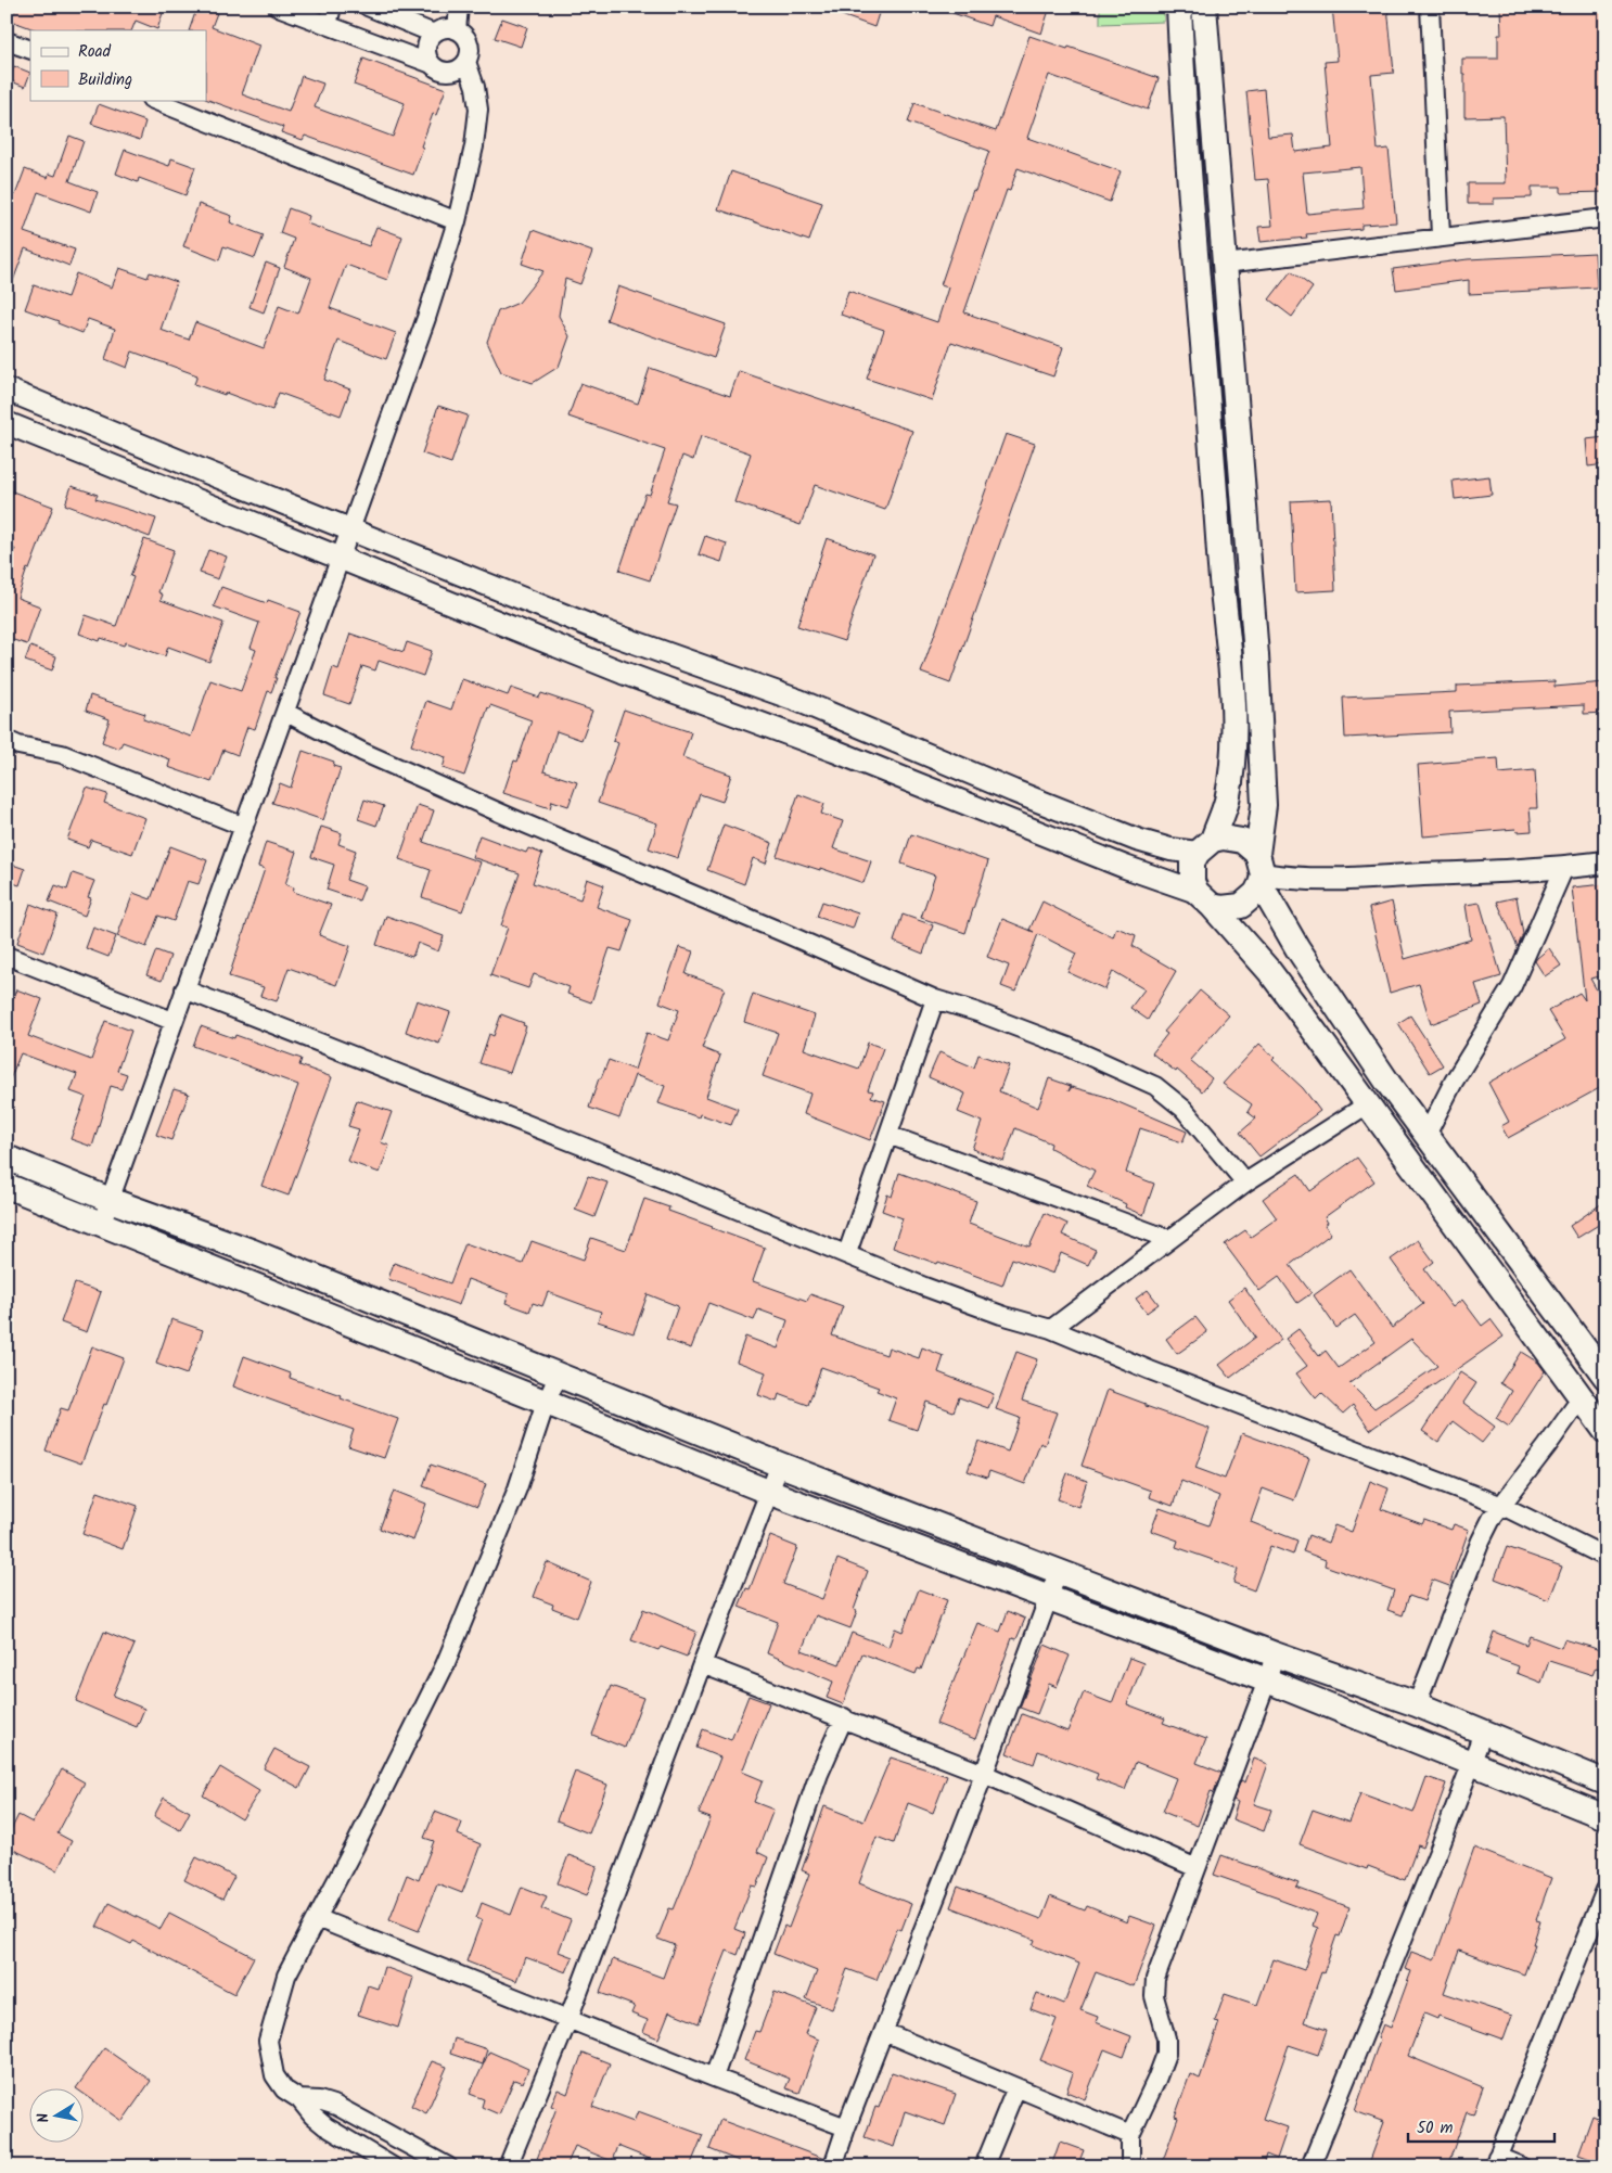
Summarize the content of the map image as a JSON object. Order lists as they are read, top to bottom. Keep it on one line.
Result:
{"legend":["Road","Building"],"scale_bar":"50 m","north":"left"}
